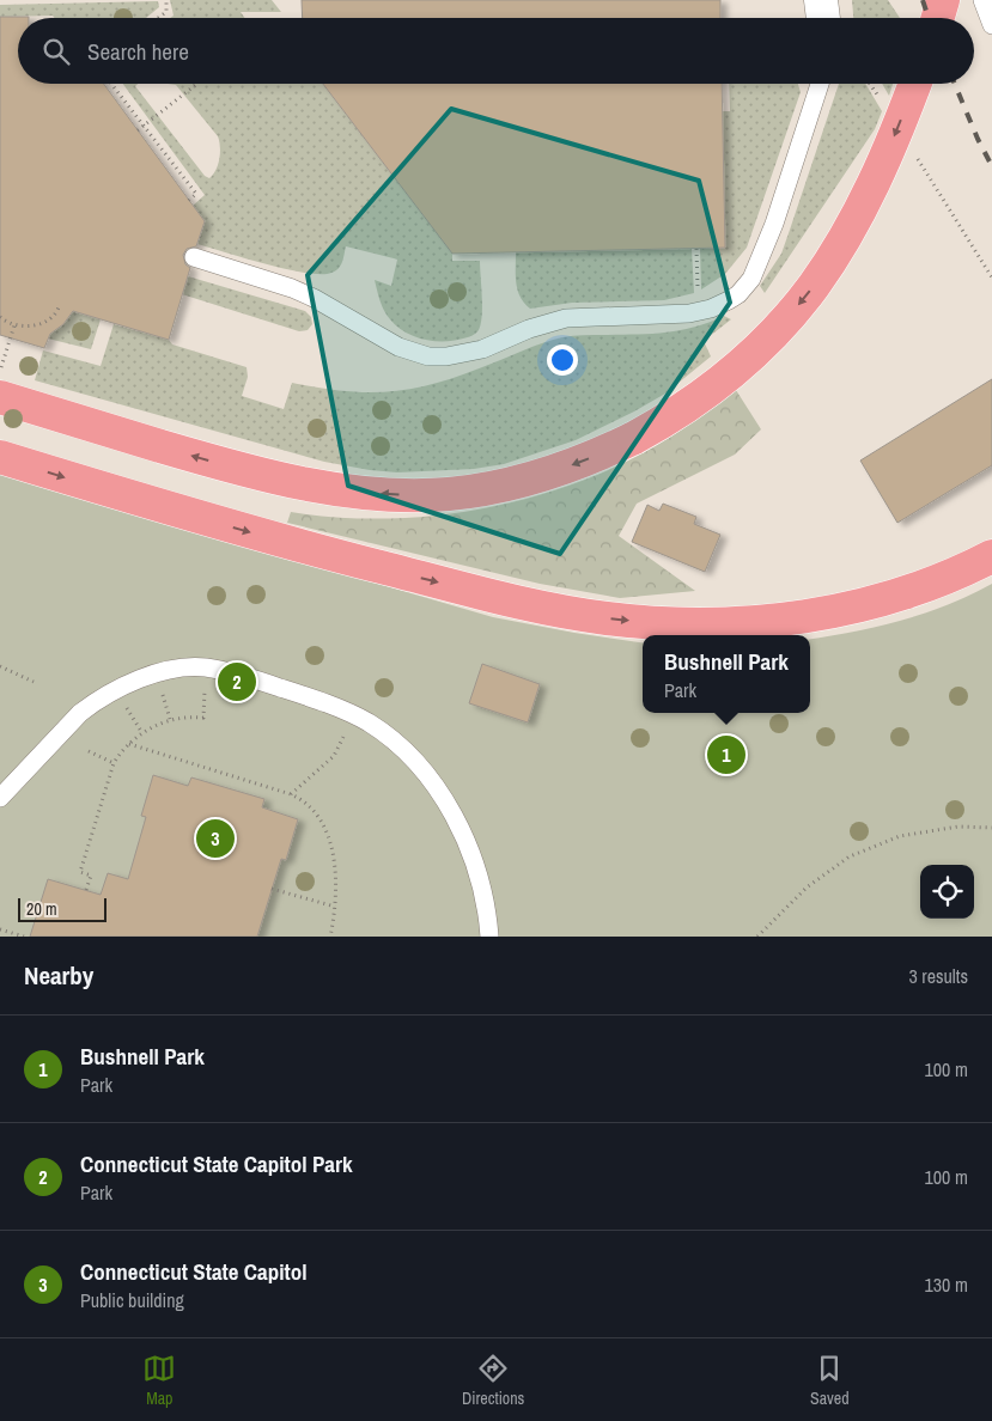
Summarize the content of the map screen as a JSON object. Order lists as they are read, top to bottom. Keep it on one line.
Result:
{"scale_bar":"20 m","page":{"search":"Search here","popup":["Bushnell Park","Park"],"pins":["2","1","3"],"scale":"20 m","heading":["Nearby","3 results"],"list":[{"mark":"1","name":"Bushnell Park","note":"Park","value":"100 m"},{"mark":"2","name":"Connecticut State Capitol Park","note":"Park","value":"100 m"},{"mark":"3","name":"Connecticut State Capitol","note":"Public building","value":"130 m"}],"nav":["Map","Directions","Saved"]}}
